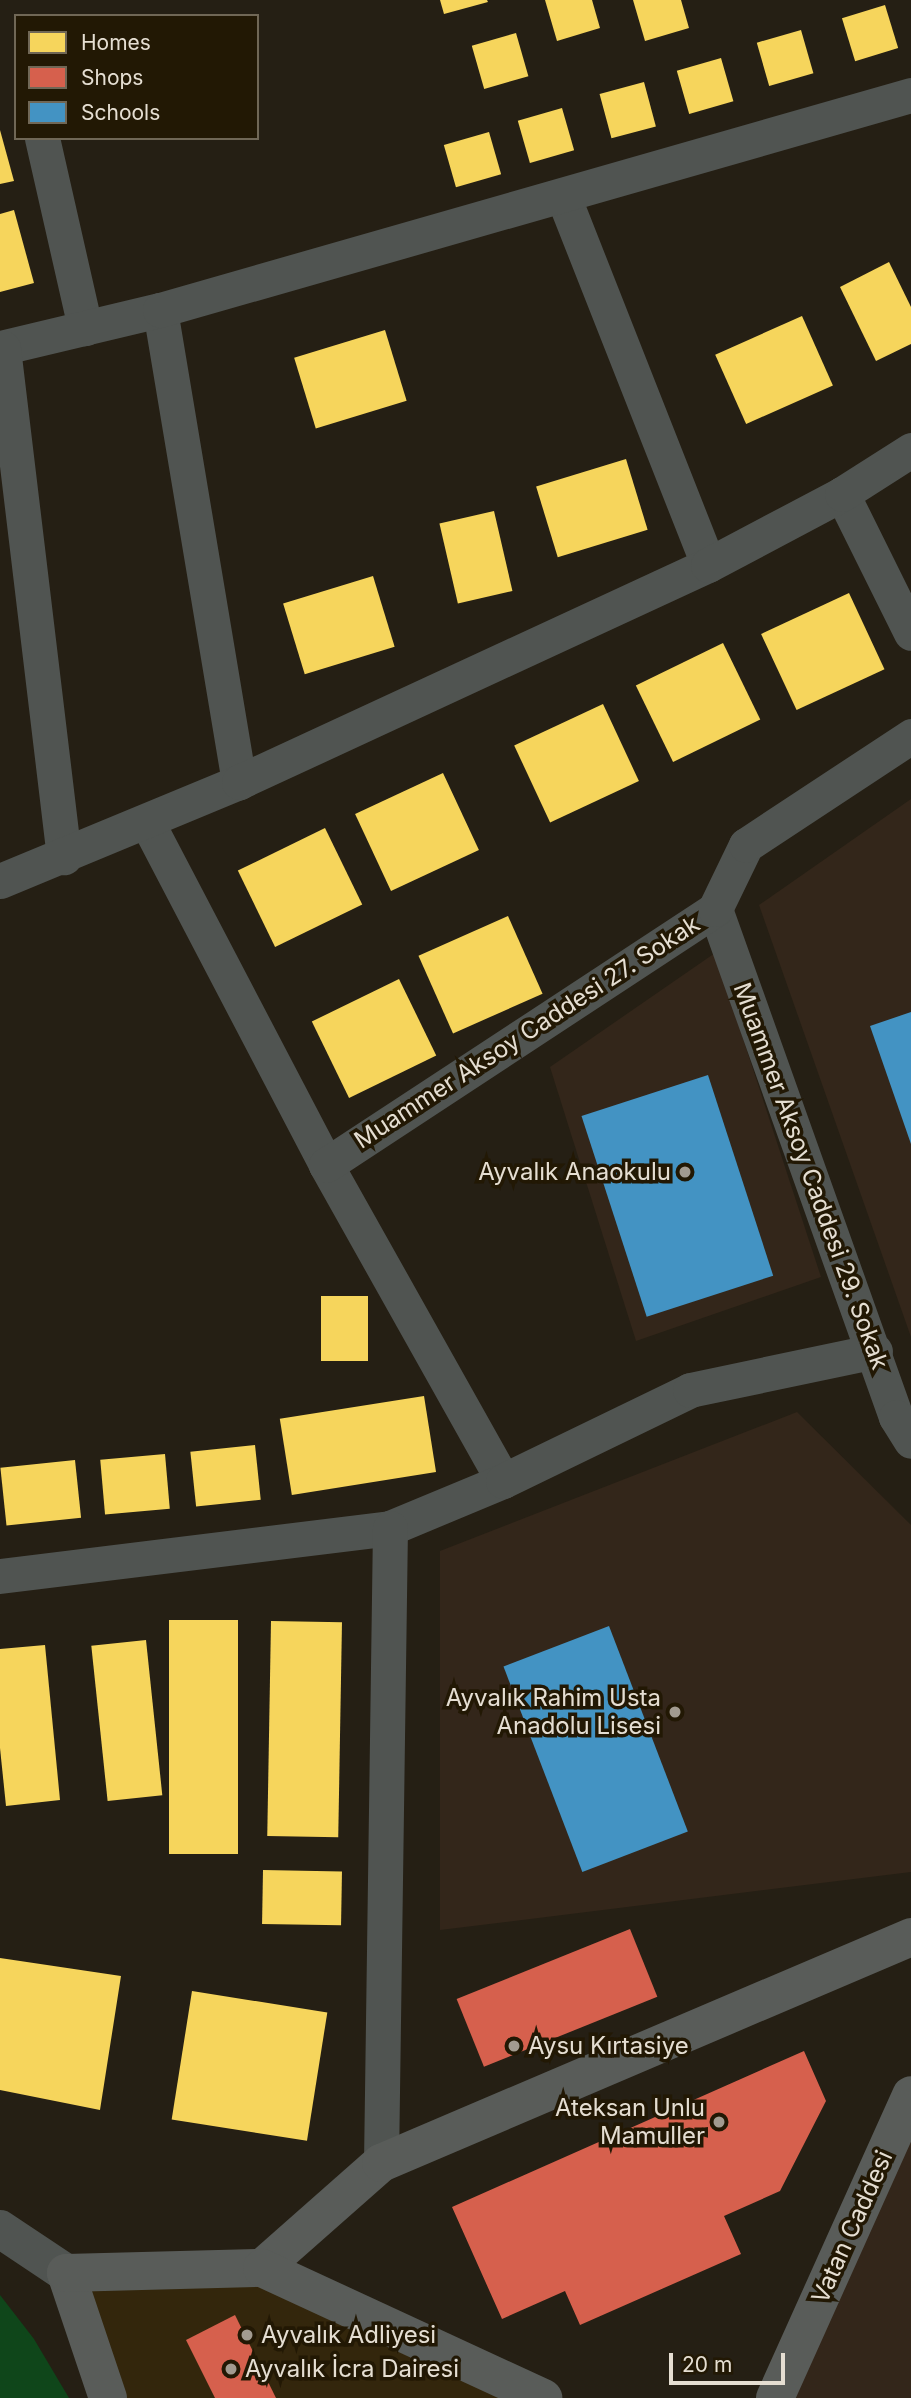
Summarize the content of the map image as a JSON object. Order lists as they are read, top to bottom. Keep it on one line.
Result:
{"streets":{"main road":["Vatan Caddesi"],"street":["Muammer Aksoy Caddesi 27. Sokak","Muammer Aksoy Caddesi 29. Sokak"]},"crossings":[["Muammer Aksoy Caddesi 27. Sokak","Muammer Aksoy Caddesi 29. Sokak"]],"places":["Ayvalık Anaokulu","Ayvalık Rahim Usta Anadolu Lisesi","Aysu Kırtasiye","Ateksan Unlu Mamuller","Ayvalık Adliyesi","Ayvalık İcra Dairesi"],"legend":["Homes","Shops","Schools"],"scale_bar":"20 m"}
